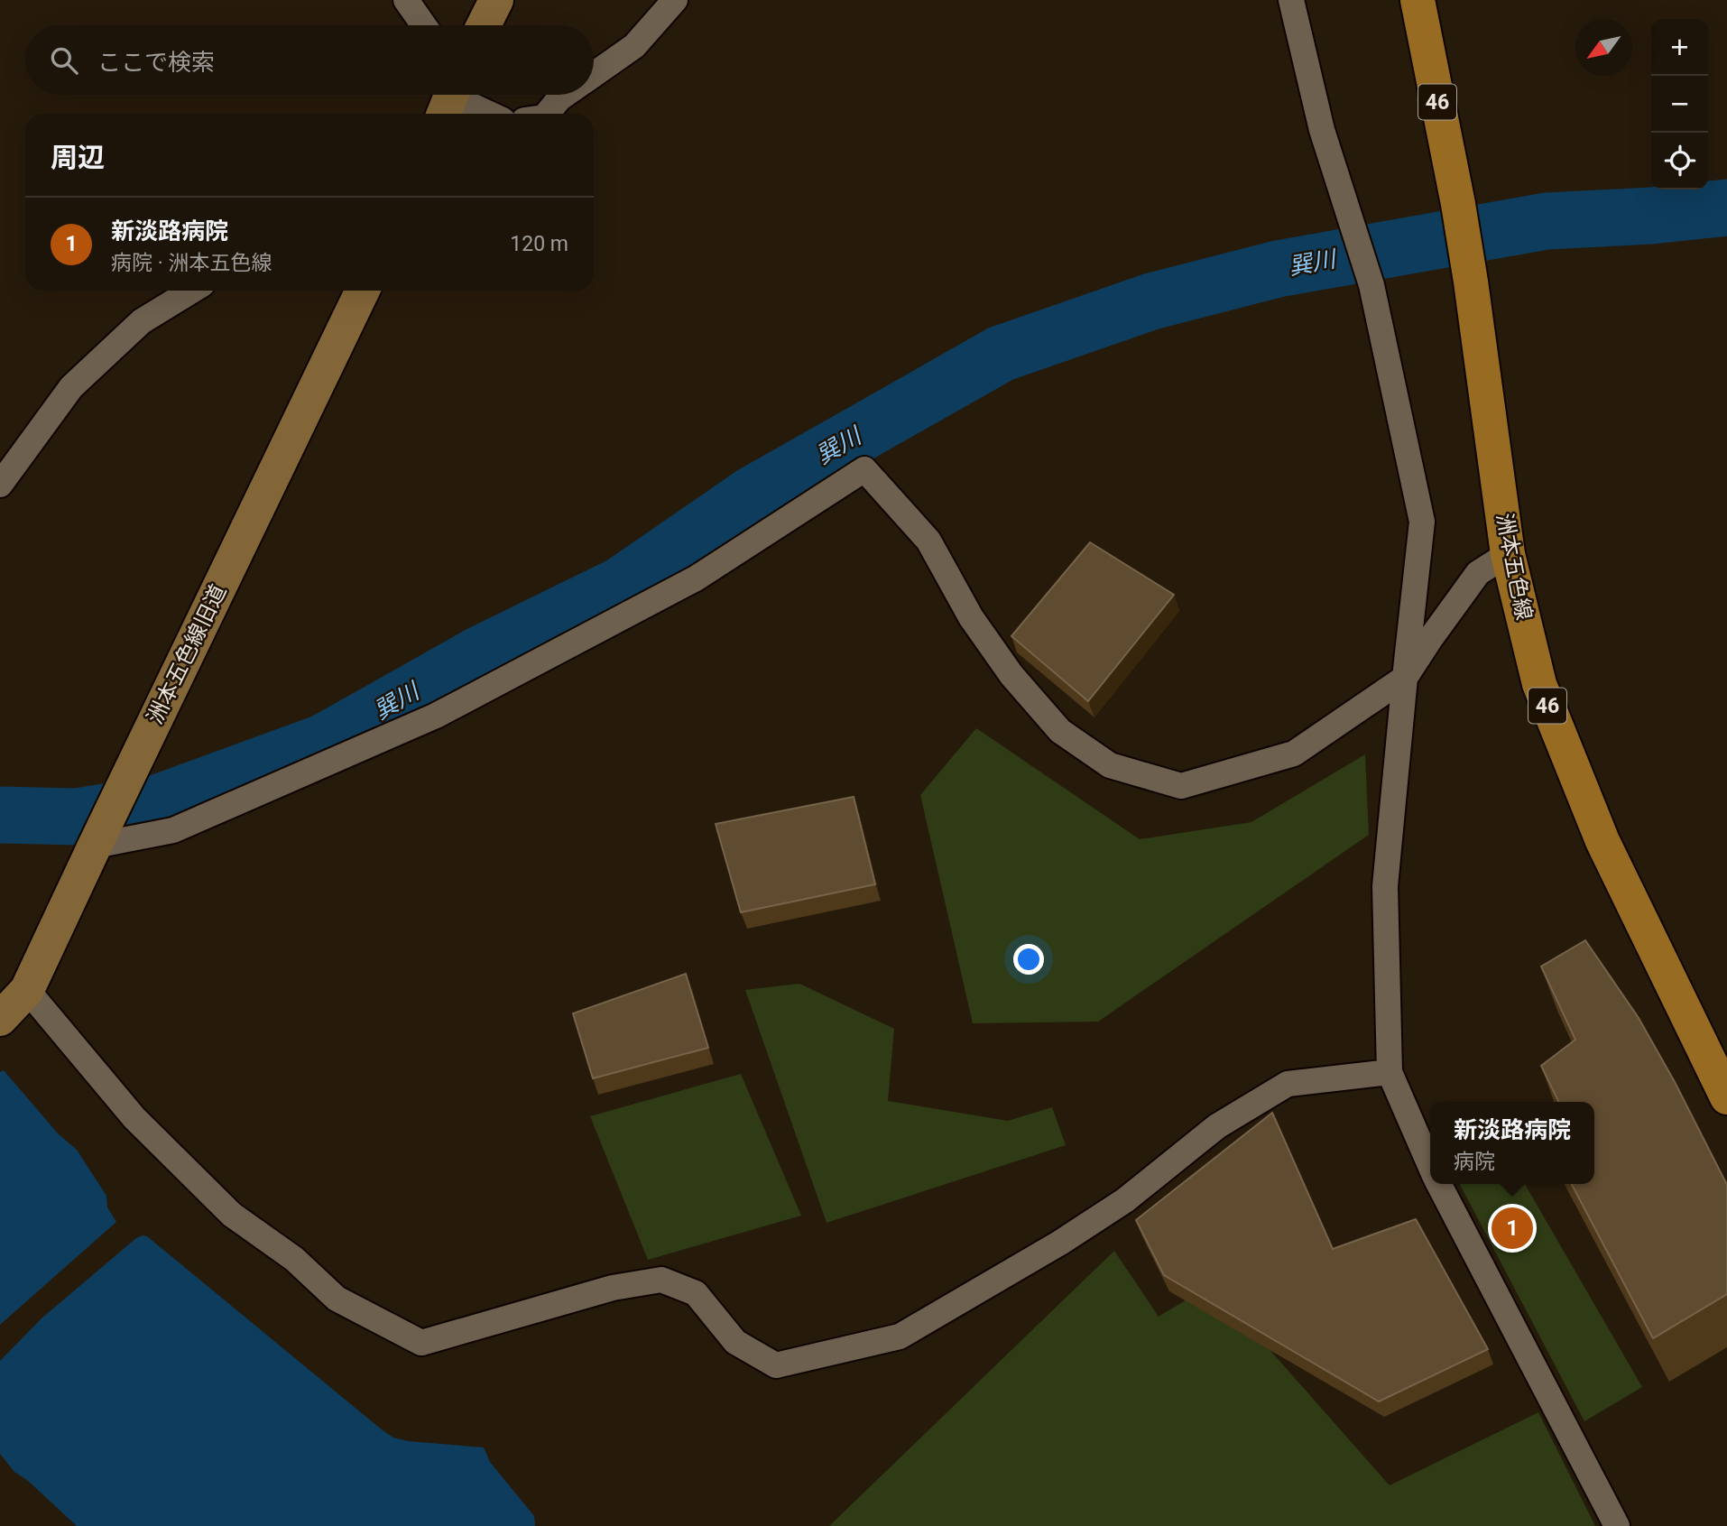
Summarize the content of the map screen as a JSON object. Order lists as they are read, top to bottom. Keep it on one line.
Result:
{"streets":{"main road":["46","洲本五色線"],"street":["洲本五色線旧道"]},"water":["巽川"],"north":"bottom left","page":{"map_buttons":["+","−"],"search":"ここで検索","heading":"周辺","list":[{"mark":"1","name":"新淡路病院","note":"病院 · 洲本五色線","value":"120 m"}],"popup":["新淡路病院","病院"],"pins":"1"}}
